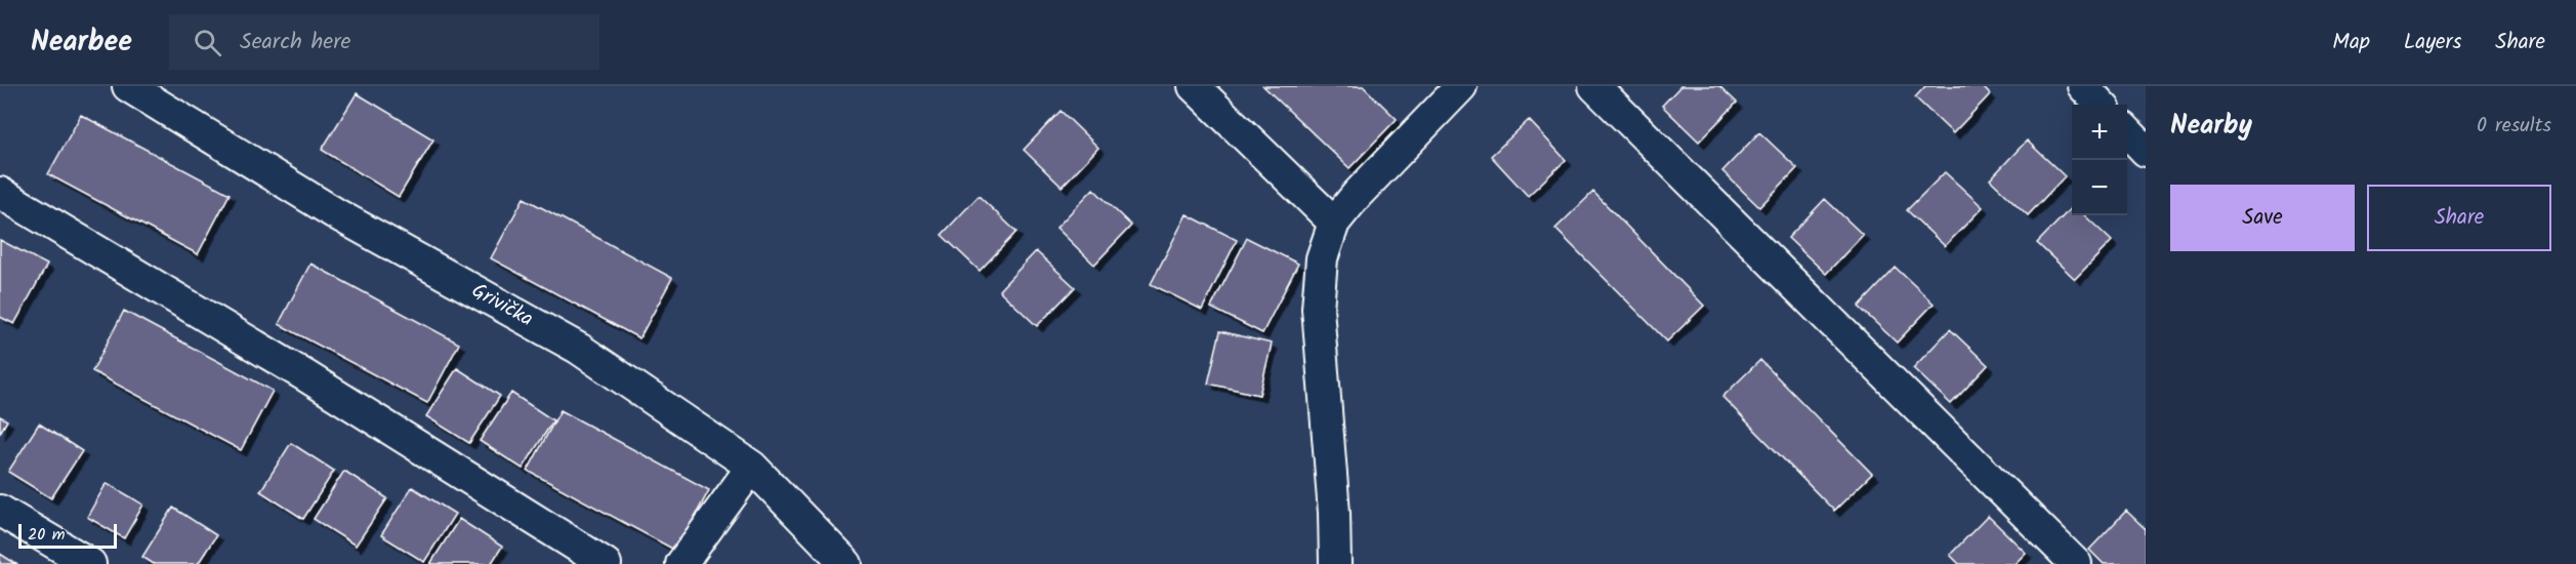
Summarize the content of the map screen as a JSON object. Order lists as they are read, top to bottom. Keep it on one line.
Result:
{"streets":{"street":["Grivička"]},"scale_bar":"20 m","page":{"header":"Nearbee","search":"Search here","nav":["Map","Layers","Share"],"heading":["Nearby","0 results"],"map_buttons":["+","−"],"buttons":["Save","Share"],"scale":"20 m"}}
